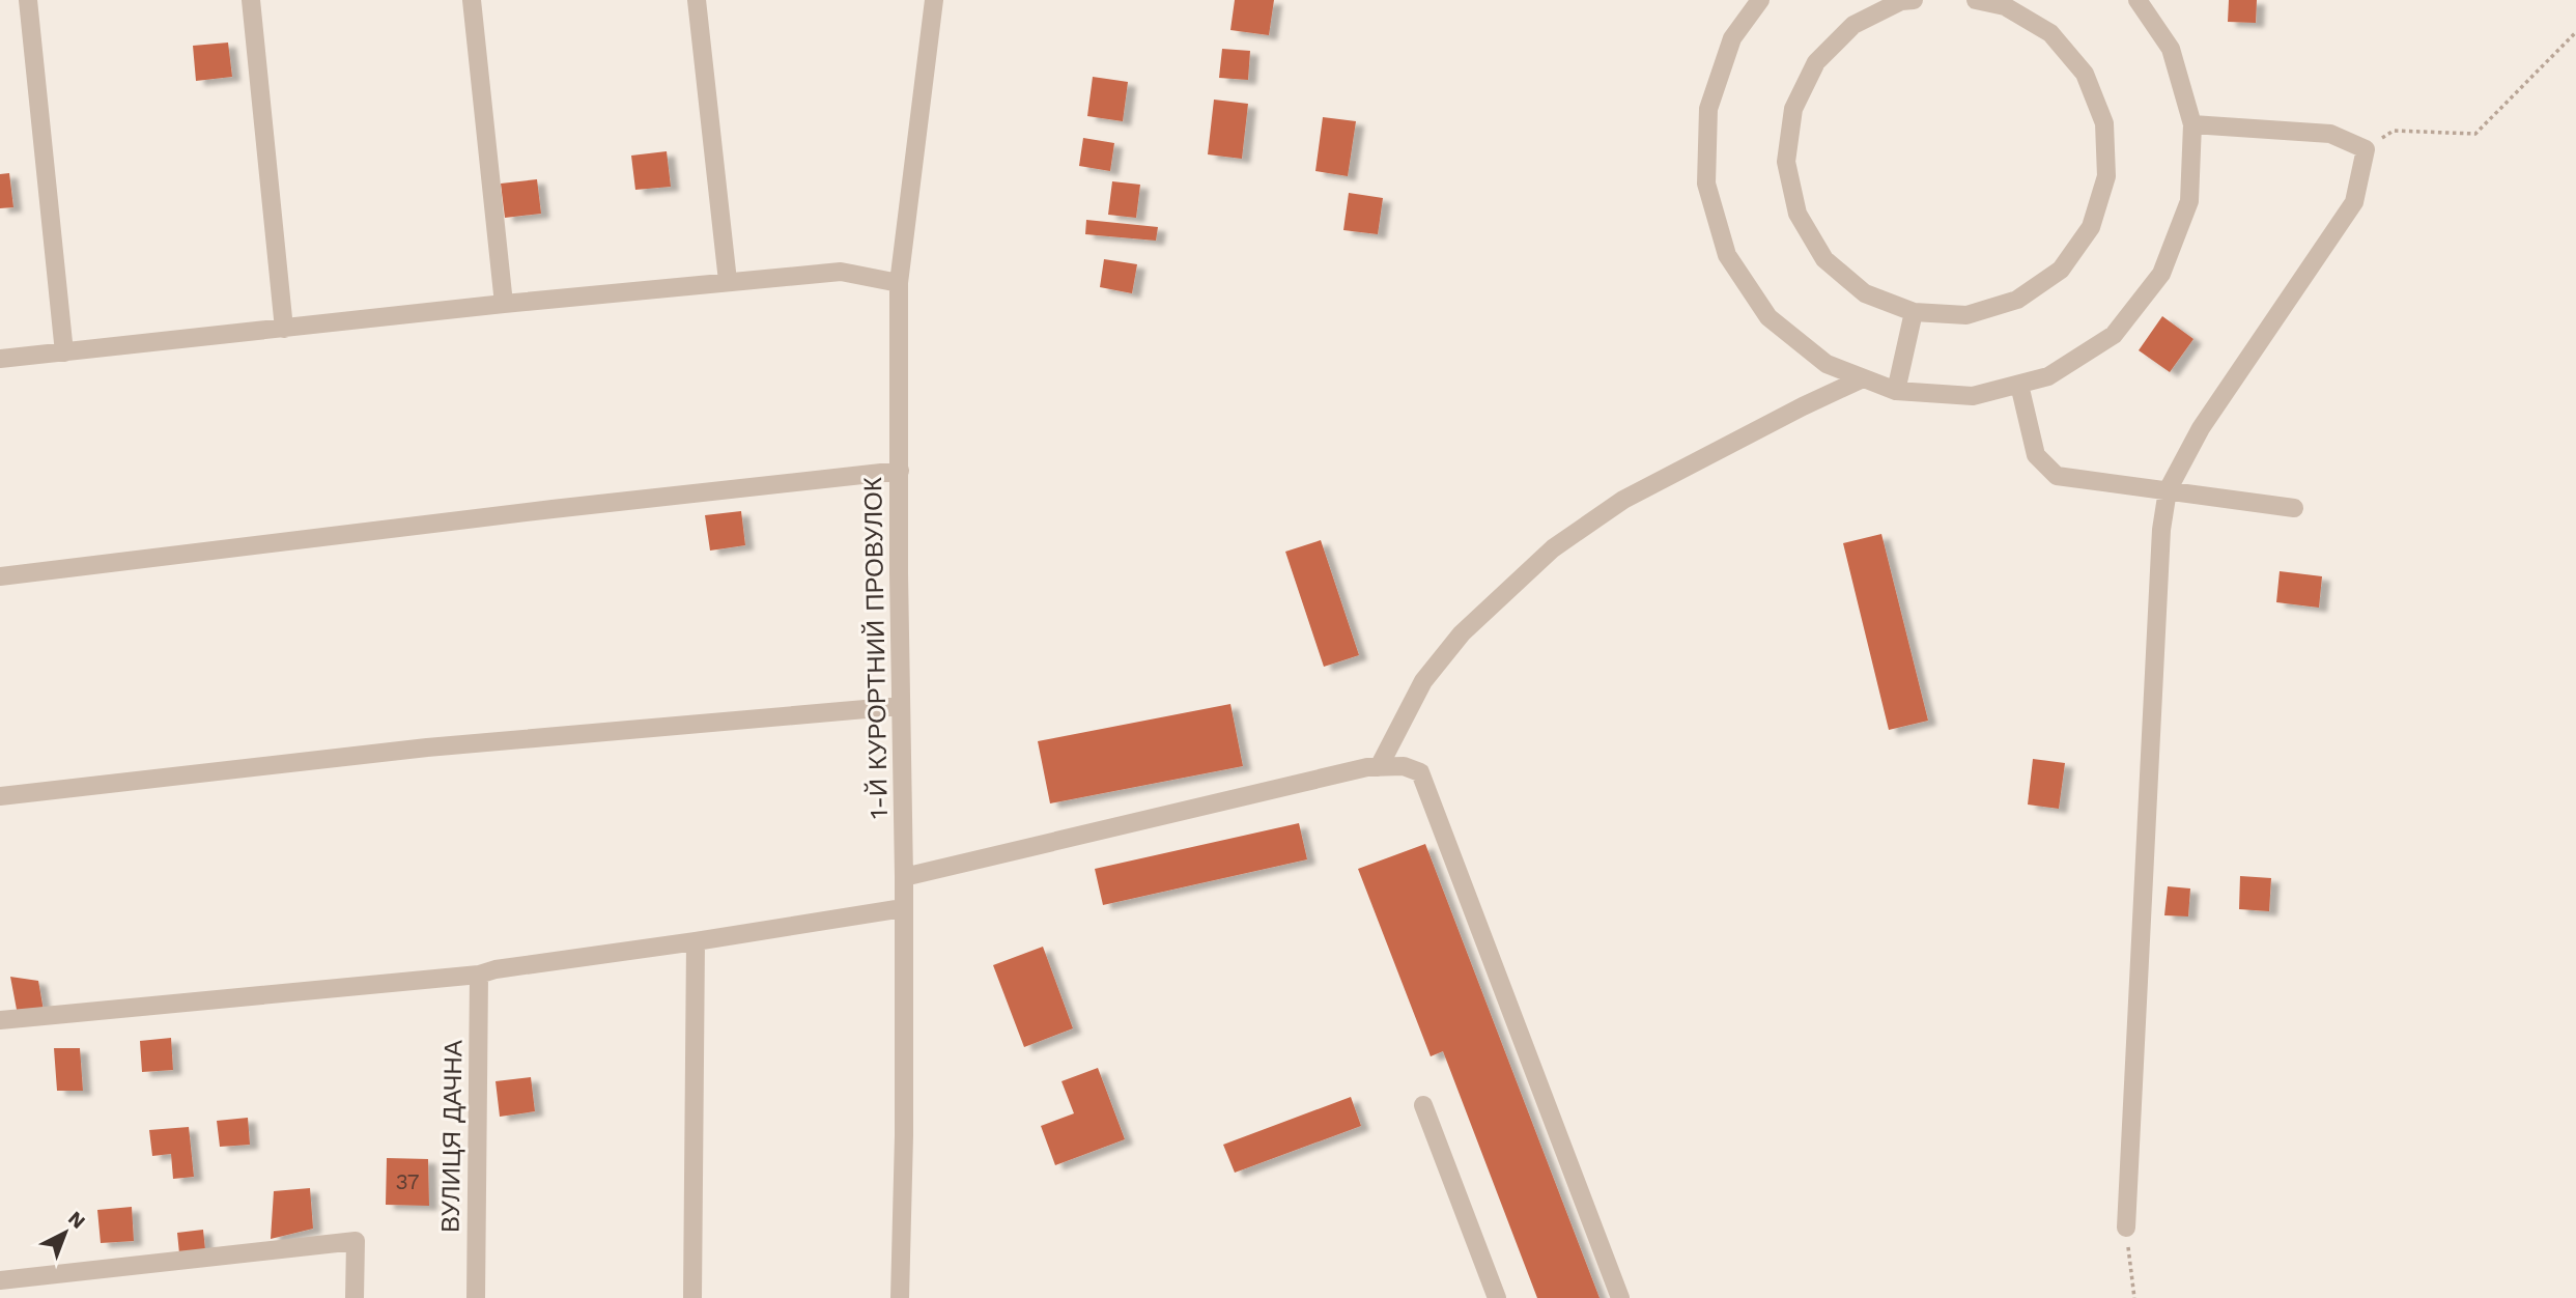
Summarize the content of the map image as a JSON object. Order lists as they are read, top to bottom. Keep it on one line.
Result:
{"streets":{"street":["1-Й КУРОРТНИЙ ПРОВУЛОК","ВУЛИЦЯ ДАЧНА"]},"house_numbers":["37"],"north":"top right"}
